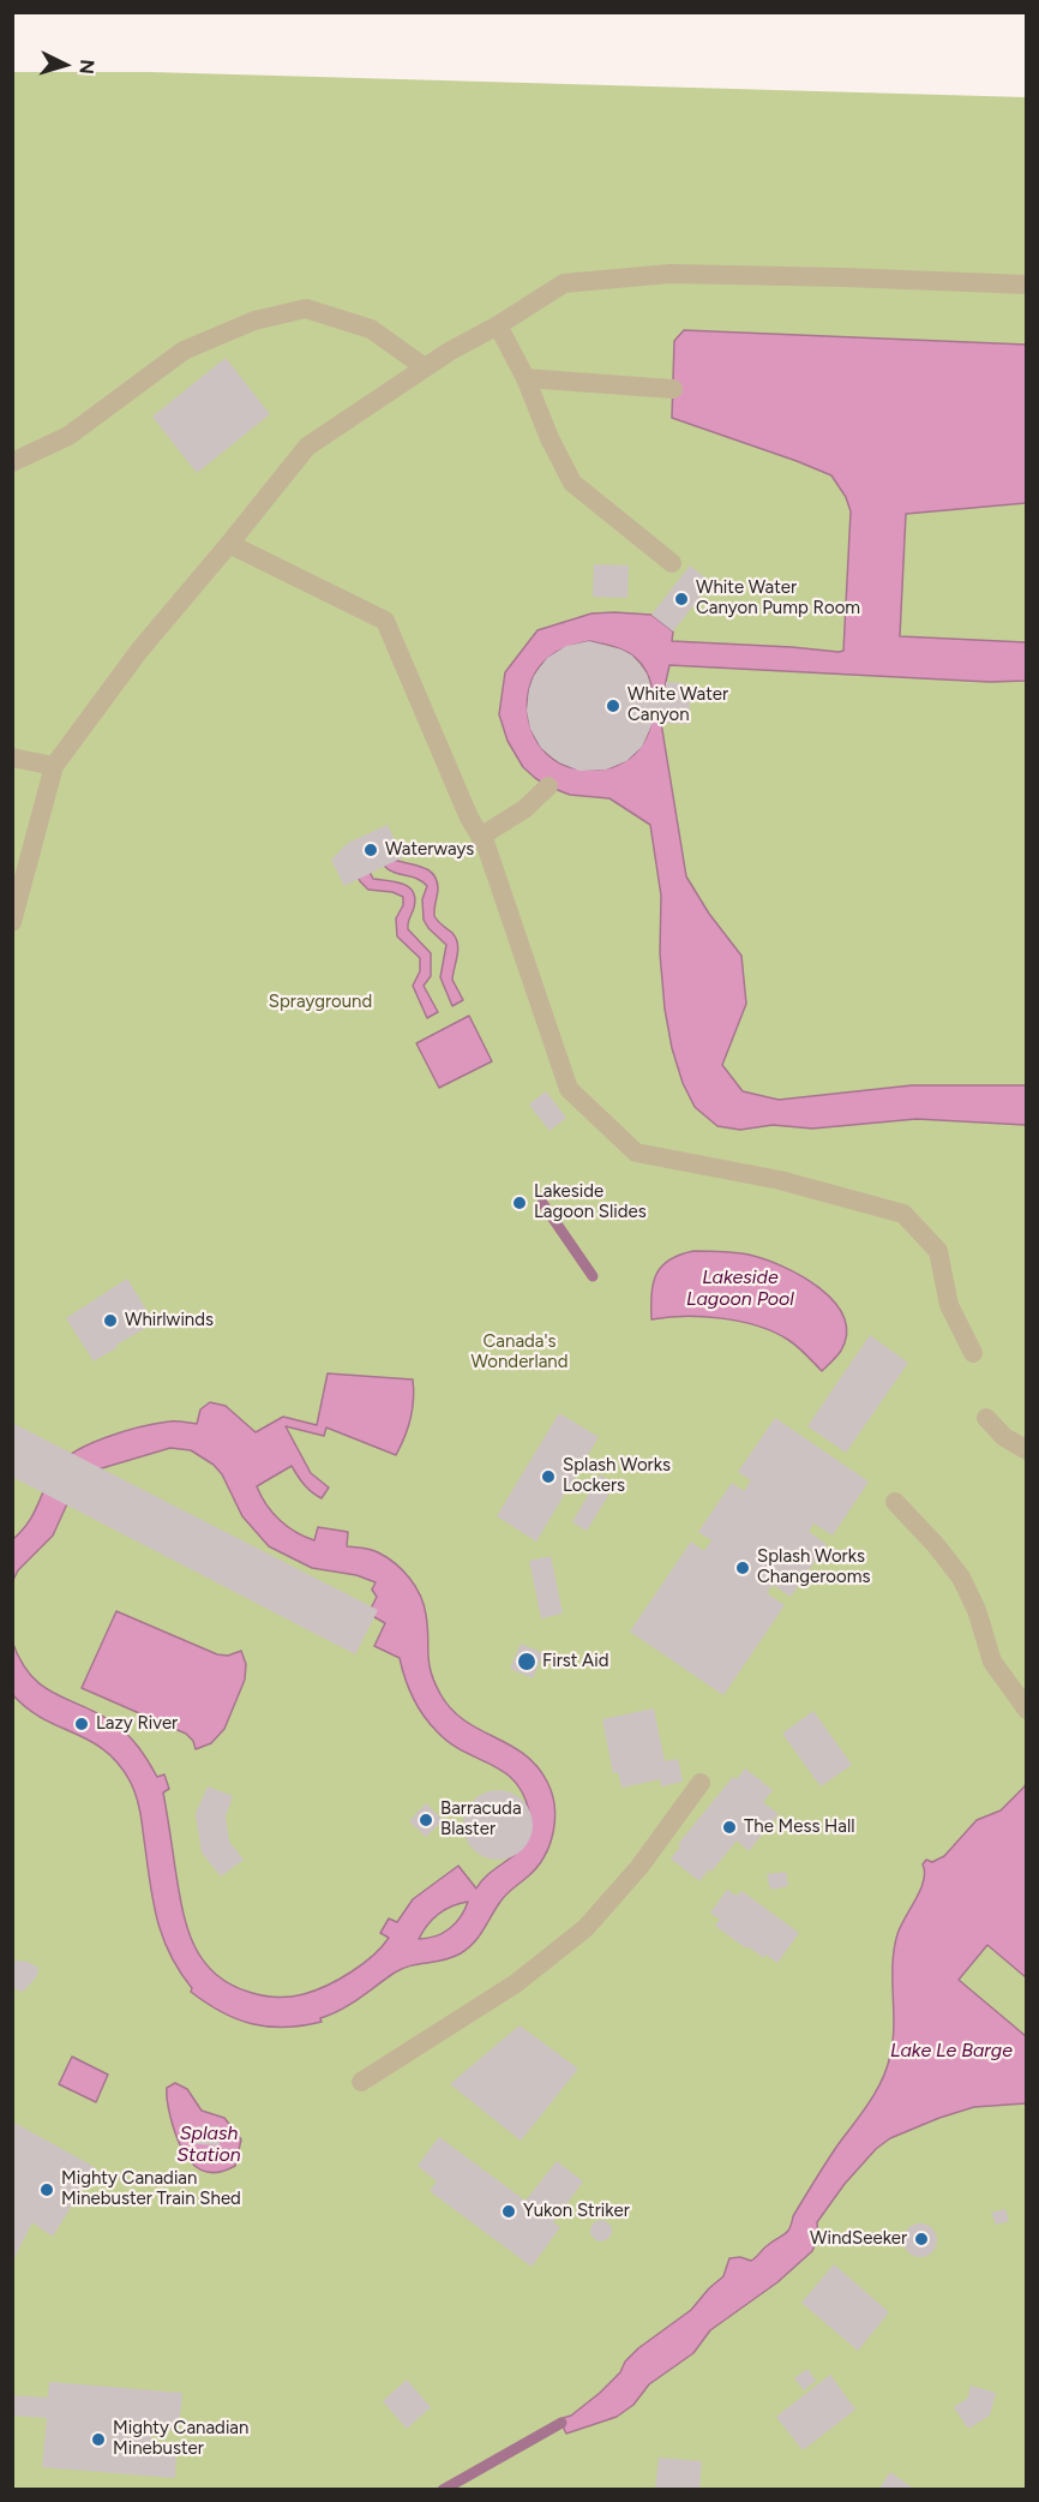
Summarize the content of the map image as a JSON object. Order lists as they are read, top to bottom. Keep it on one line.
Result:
{"water":["Lakeside Lagoon Pool","Lake Le Barge","Splash Station"],"parks":["Sprayground","Canada's Wonderland"],"places":["White Water Canyon Pump Room","White Water Canyon","Waterways","Lakeside Lagoon Slides","Whirlwinds","Splash Works Lockers","Splash Works Changerooms","First Aid","Lazy River","Barracuda Blaster","The Mess Hall","Mighty Canadian Minebuster Train Shed","Yukon Striker","WindSeeker","Mighty Canadian Minebuster"],"north":"right"}
